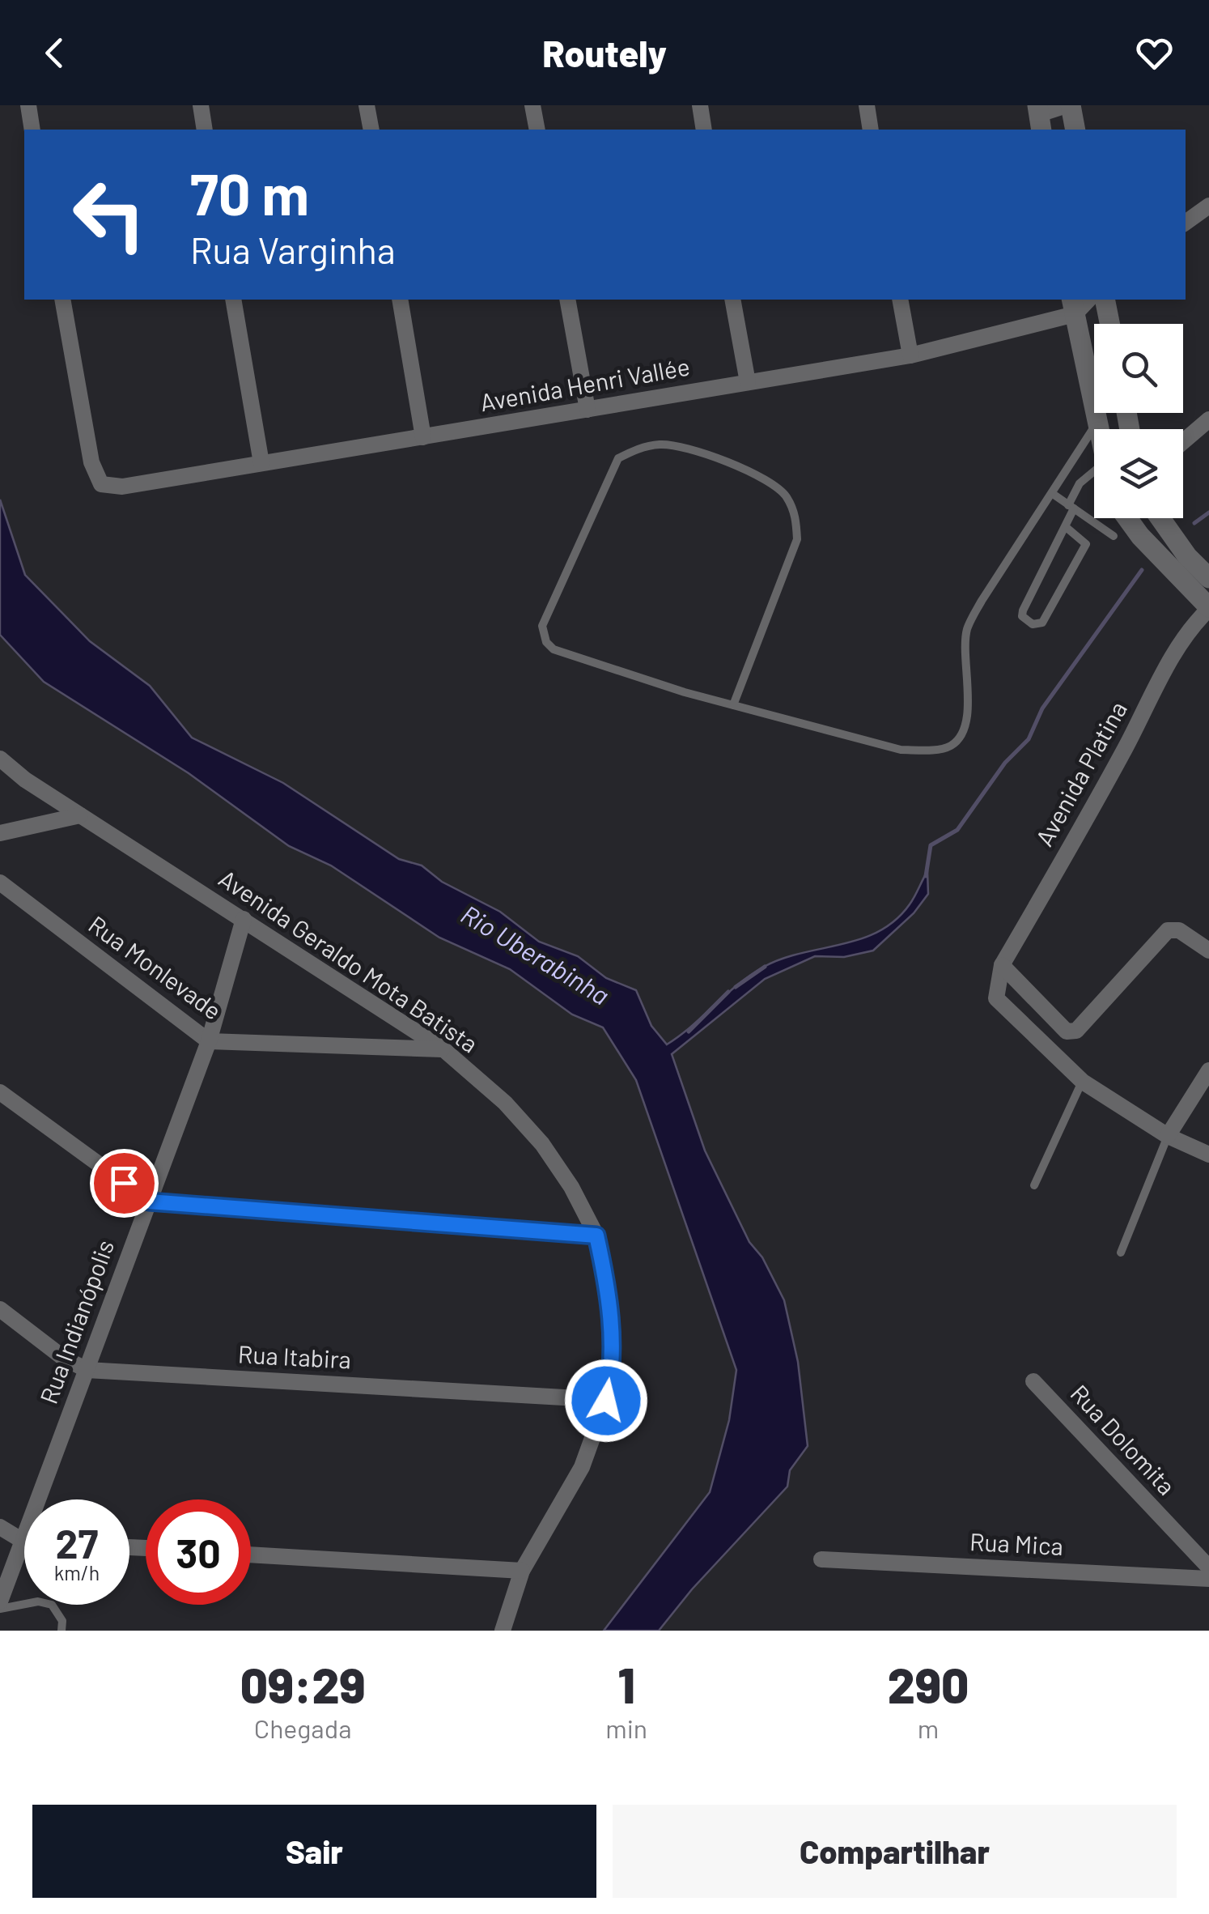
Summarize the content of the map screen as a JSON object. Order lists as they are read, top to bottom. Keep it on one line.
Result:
{"streets":{"street":["Avenida Henri Vallée","Avenida Platina","Avenida Geraldo Mota Batista","Rua Monlevade","Rua Indianópolis","Rua Itabira","Rua Dolomita","Rua Mica"]},"crossings":[["Avenida Geraldo Mota Batista","Rua Monlevade"],["Avenida Geraldo Mota Batista","Rua Indianópolis"],["Avenida Geraldo Mota Batista","Rua Itabira"],["Rua Monlevade","Rua Indianópolis"],["Rua Indianópolis","Rua Itabira"]],"water":["Rio Uberabinha"],"page":{"header":"Routely","turn":["70 m","Rua Varginha"],"speed":"27 km/h","limit":"30","eta":["09:29","Chegada","1","min","290","m"],"buttons":["Sair","Compartilhar"]}}
